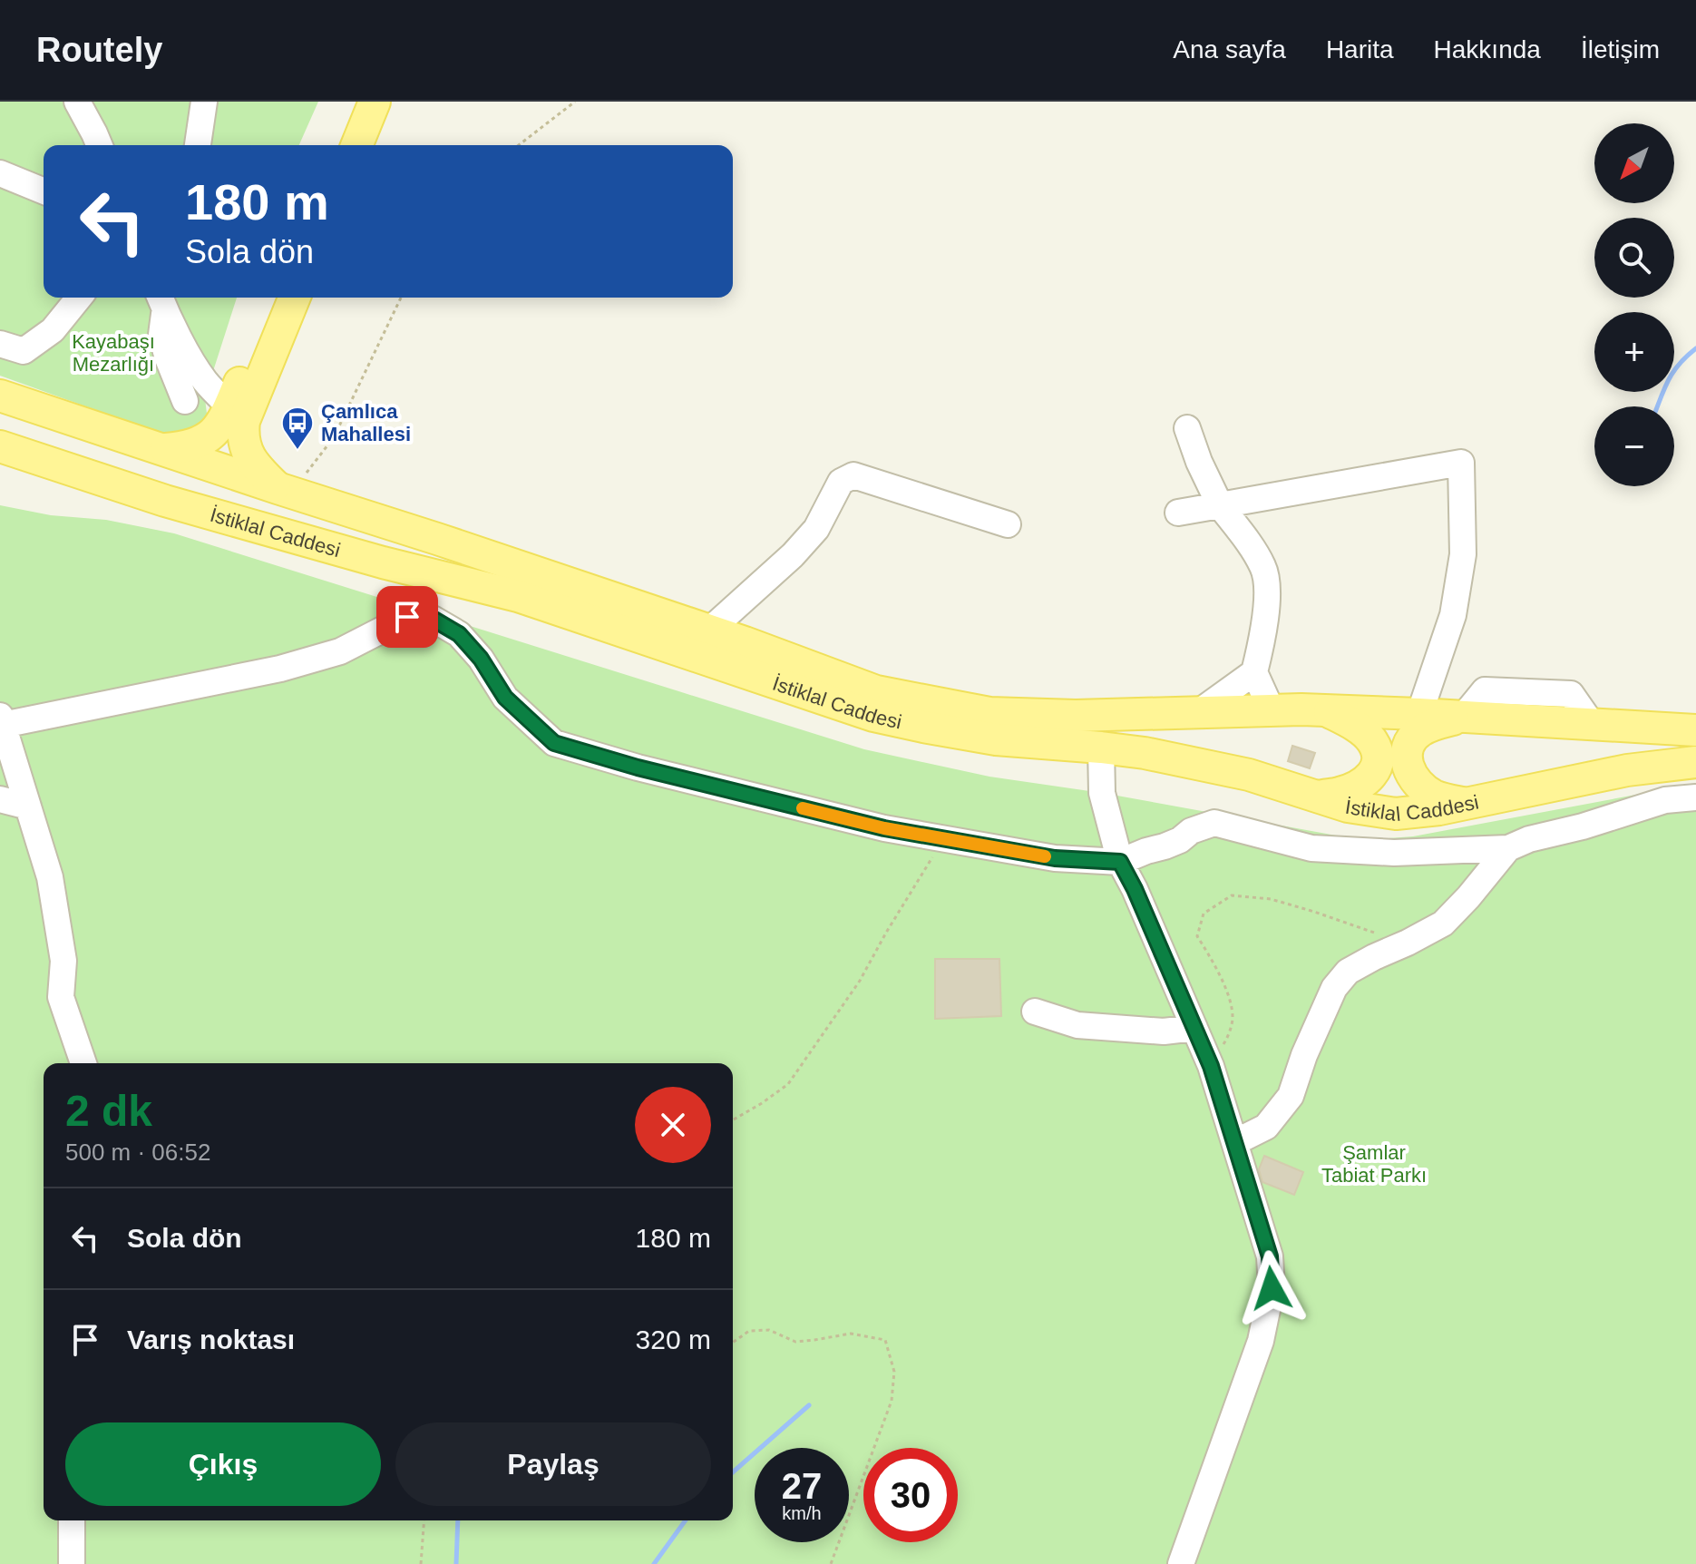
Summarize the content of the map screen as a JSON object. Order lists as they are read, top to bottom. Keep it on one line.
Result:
{"streets":{"main road":["İstiklal Caddesi"]},"parks":["Kayabaşı Mezarlığı","Şamlar Tabiat Parkı"],"places":{"bus stop":["Çamlıca Mahallesi"]},"north":"bottom left","page":{"header":"Routely","nav":["Ana sayfa","Harita","Hakkında","İletişim"],"map_buttons":["+","−"],"turn":["180 m","Sola dön"],"heading":["2 dk","500 m · 06:52"],"list":[{"name":"Sola dön","value":"180 m"},{"name":"Varış noktası","value":"320 m"}],"buttons":["Çıkış","Paylaş"],"speed":"27 km/h","limit":"30"}}
